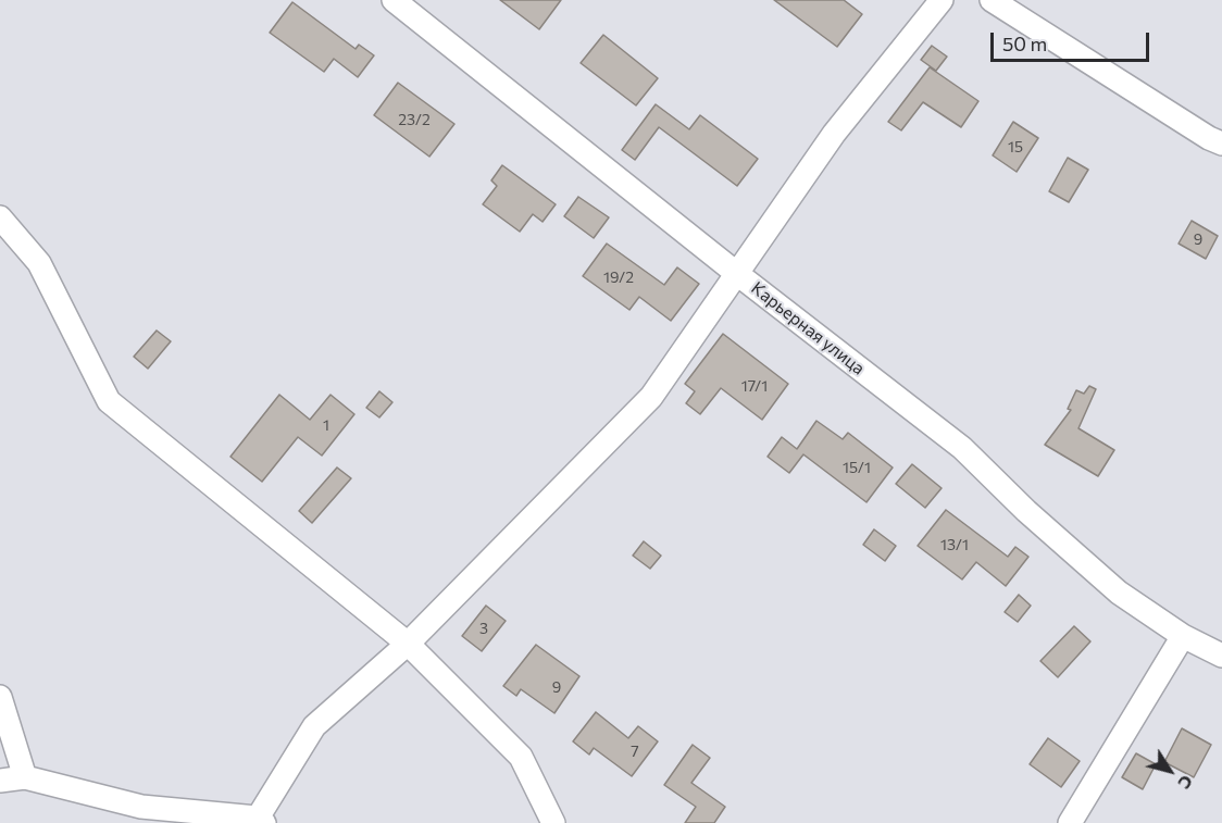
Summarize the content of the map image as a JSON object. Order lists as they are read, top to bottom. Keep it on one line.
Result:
{"streets":{"street":["Карьерная улица"]},"house_numbers":["23/2","15","9","19/2","17/1","1","15/1","13/1","3","9","7"],"scale_bar":"50 m","north":"bottom right"}
